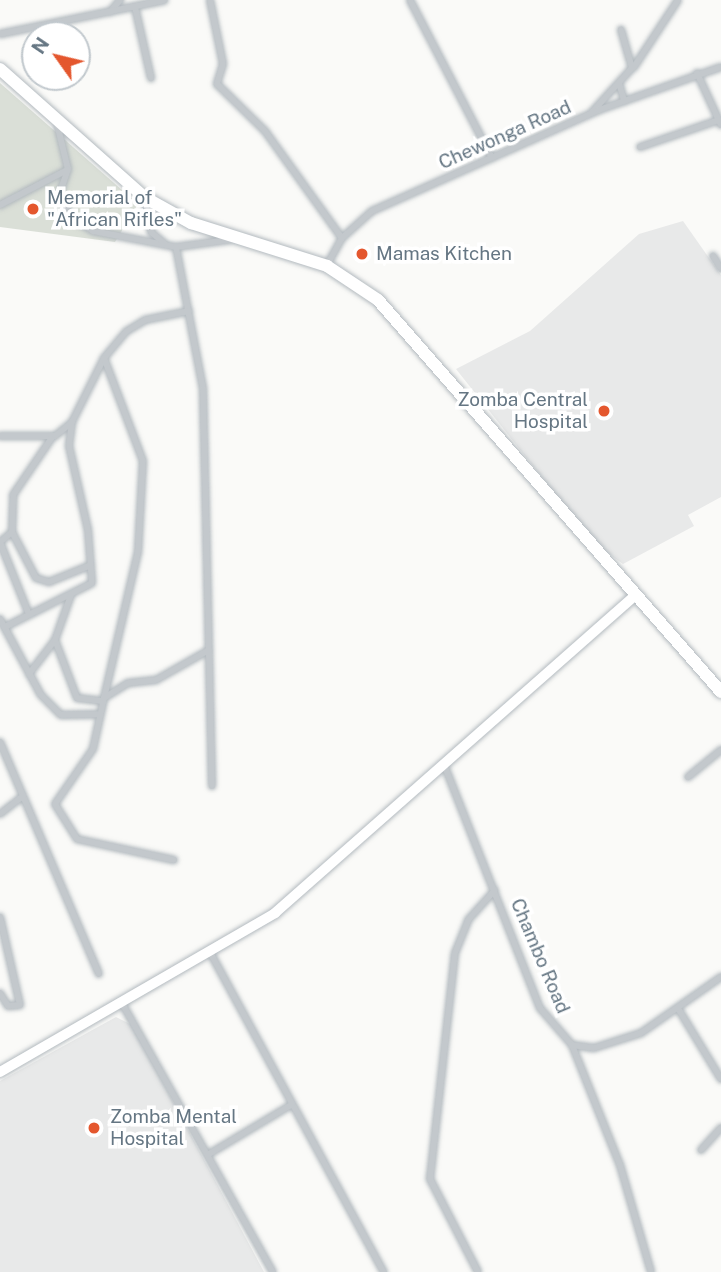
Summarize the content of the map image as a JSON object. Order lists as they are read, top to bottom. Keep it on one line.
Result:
{"streets":{"street":["Chewonga Road","Chambo Road"]},"places":["Memorial of \"African Rifles\"","Mamas Kitchen","Zomba Central Hospital","Zomba Mental Hospital"],"north":"top left"}
